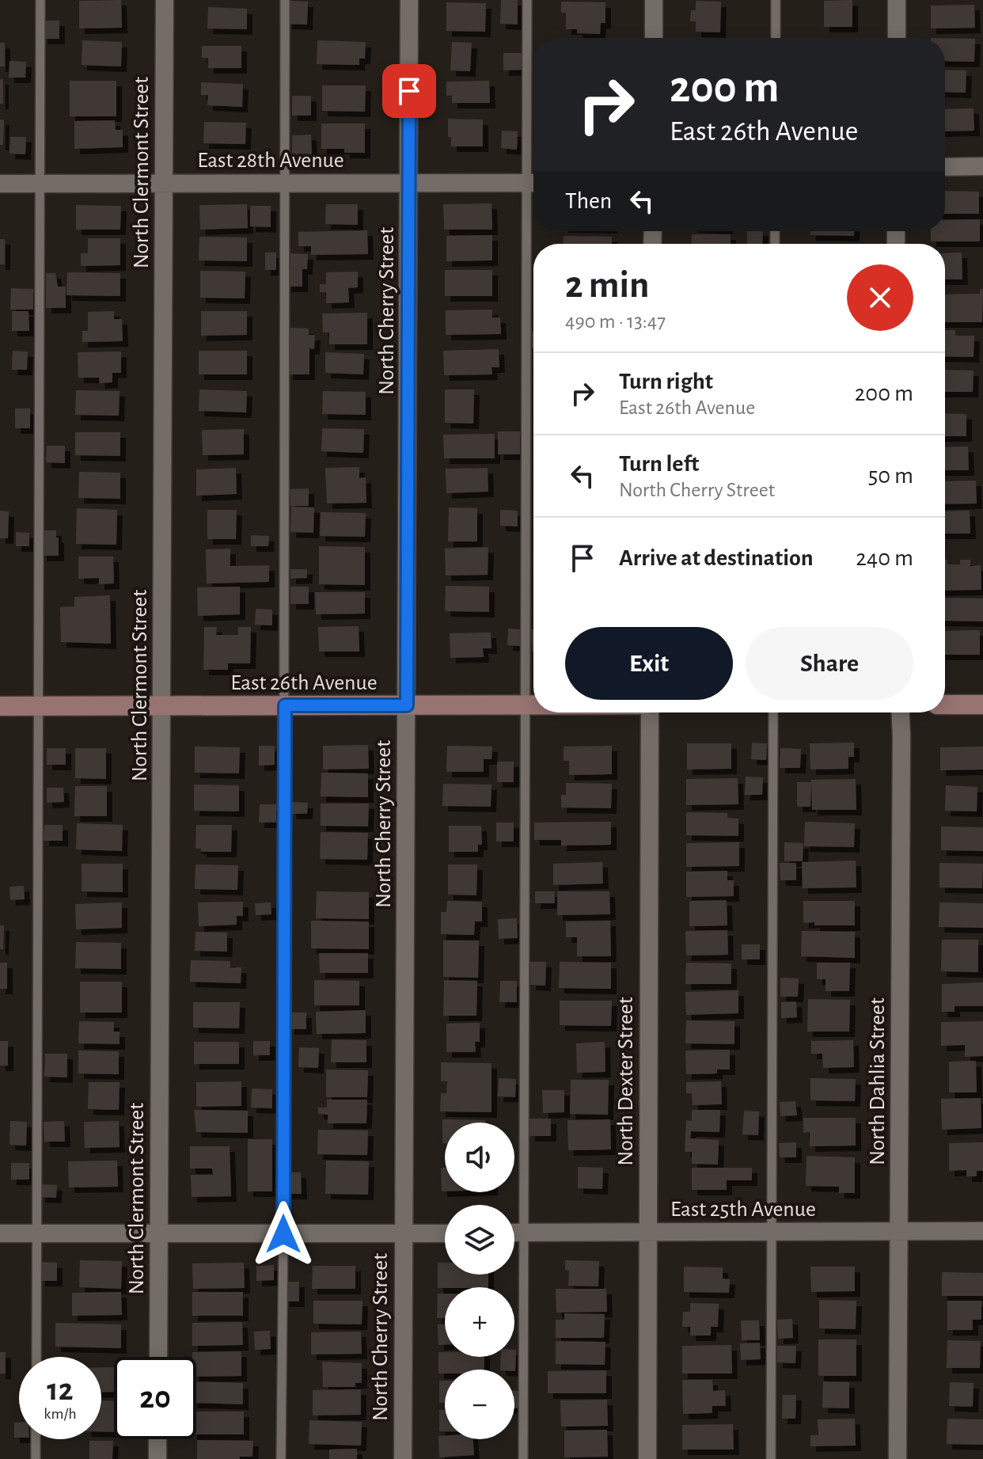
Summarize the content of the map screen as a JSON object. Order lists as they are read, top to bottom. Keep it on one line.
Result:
{"streets":{"street":["East 28th Avenue","North Clermont Street","North Cherry Street","East 26th Avenue","North Dexter Street","North Dahlia Street","East 25th Avenue"]},"crossings":[["East 28th Avenue","North Clermont Street"],["East 28th Avenue","North Cherry Street"],["North Clermont Street","East 26th Avenue"],["North Cherry Street","East 26th Avenue"],["North Dexter Street","East 25th Avenue"],["North Dahlia Street","East 25th Avenue"]],"page":{"turn":["200 m","East 26th Avenue"],"then":"Then","heading":["2 min","490 m · 13:47"],"list":[{"name":"Turn right","note":"East 26th Avenue","value":"200 m"},{"name":"Turn left","note":"North Cherry Street","value":"50 m"},{"name":"Arrive at destination","value":"240 m"}],"buttons":["Exit","Share"],"map_buttons":["+","−"],"speed":"12 km/h","limit":"20"}}
